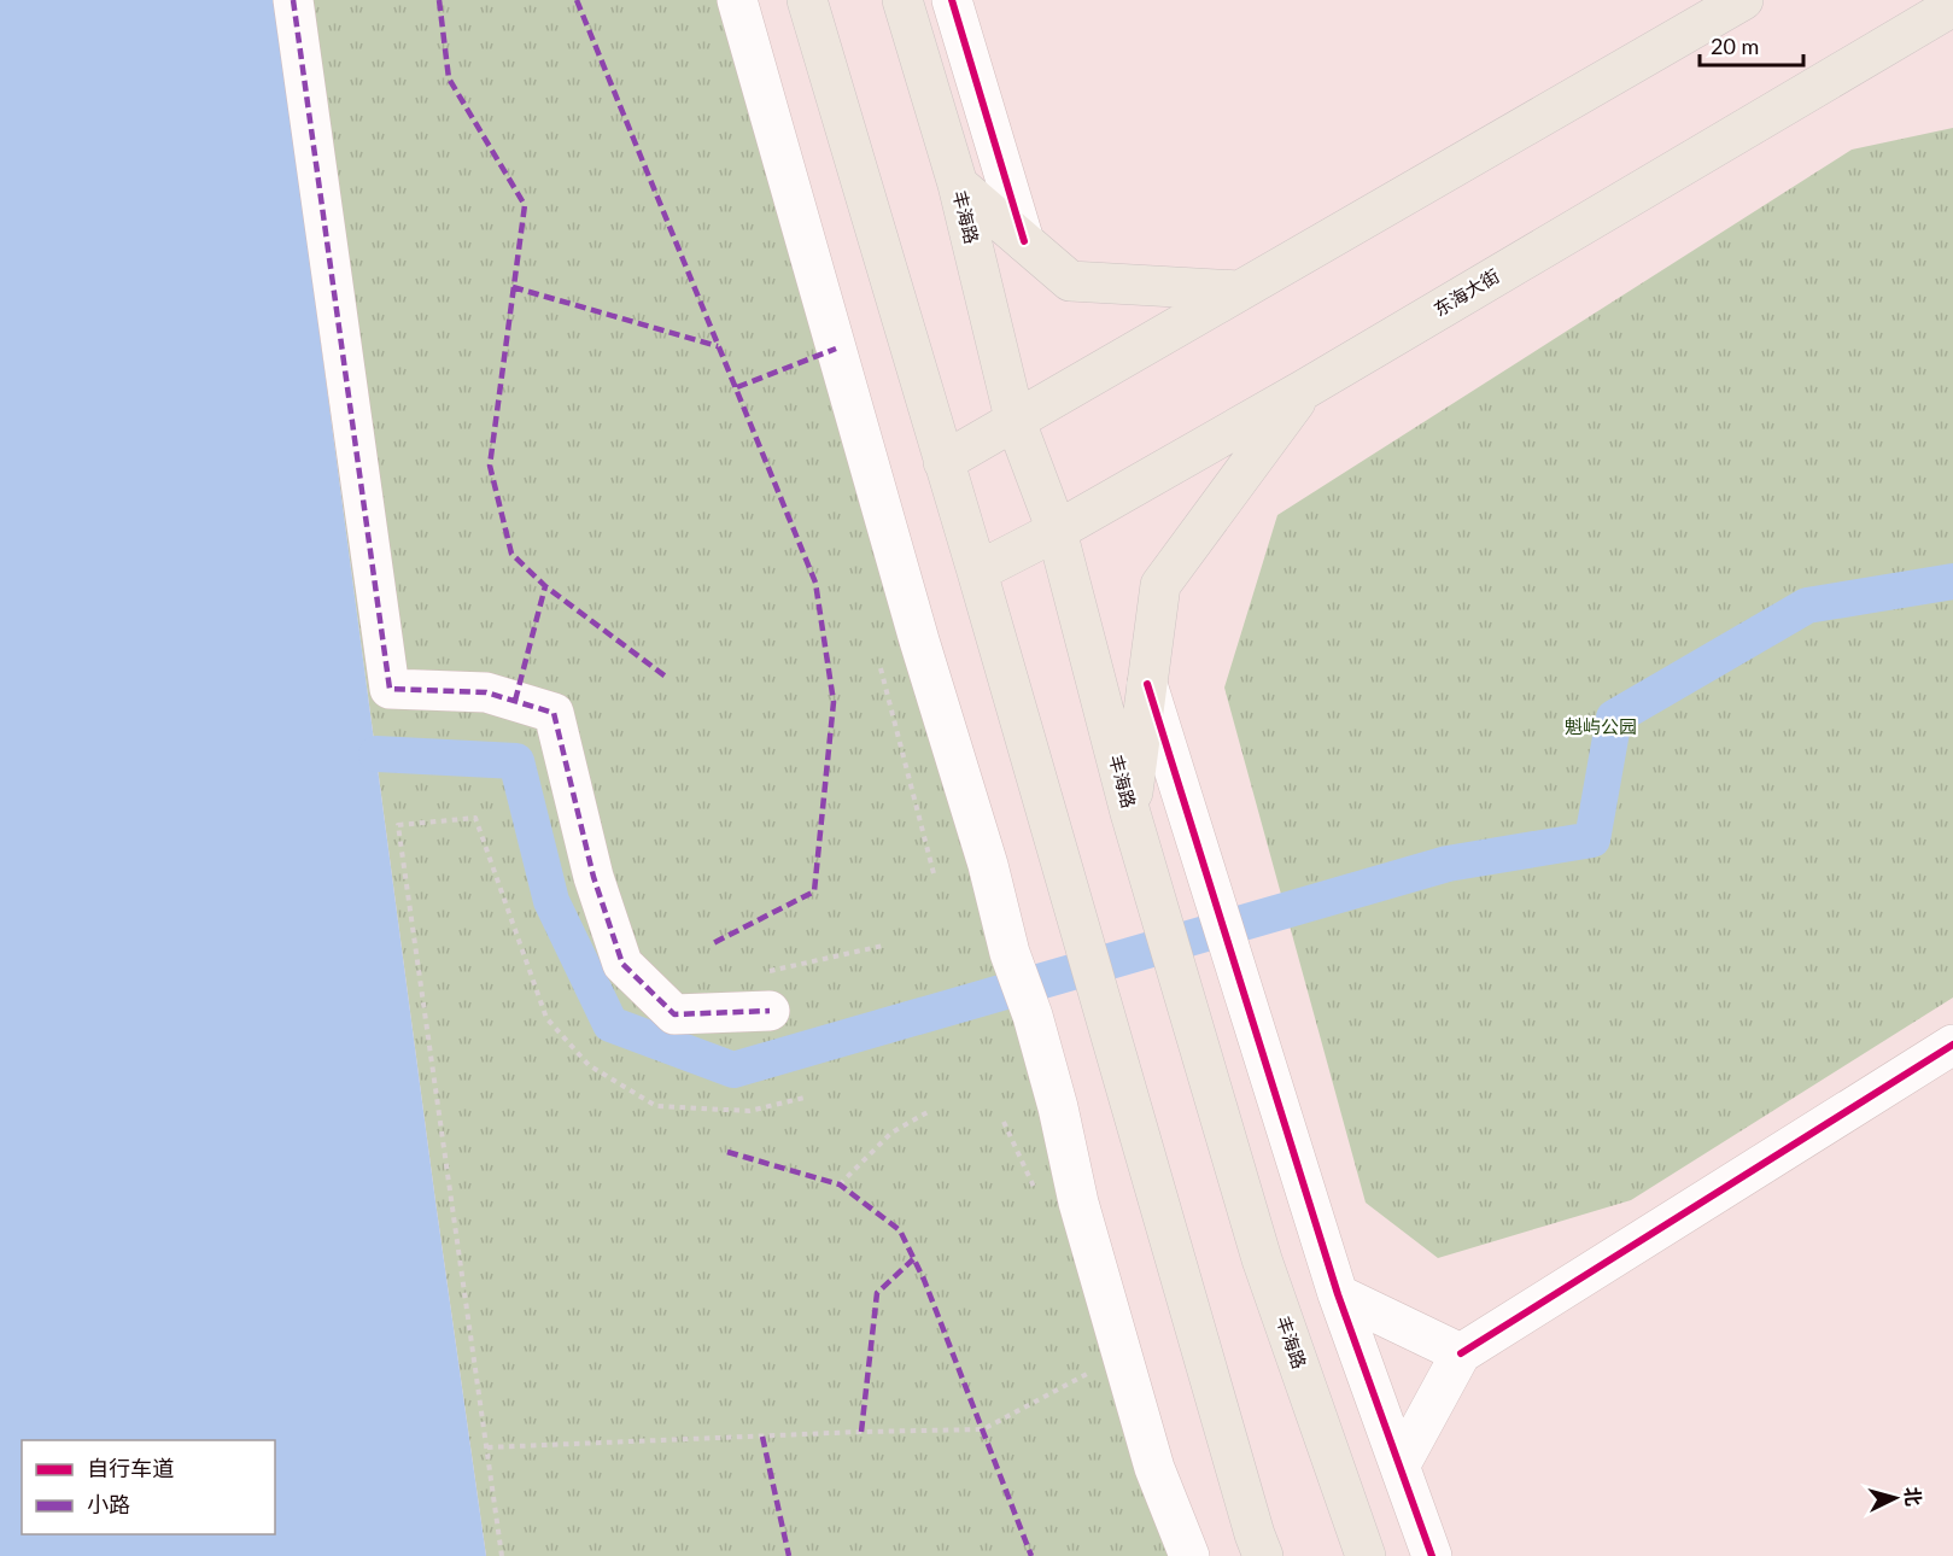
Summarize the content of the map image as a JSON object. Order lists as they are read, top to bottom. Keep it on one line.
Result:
{"streets":{"main road":["丰海路","东海大街"]},"crossings":[["丰海路","东海大街"]],"parks":["魁屿公园"],"legend":["自行车道","小路"],"scale_bar":"20 m","north":"right"}
